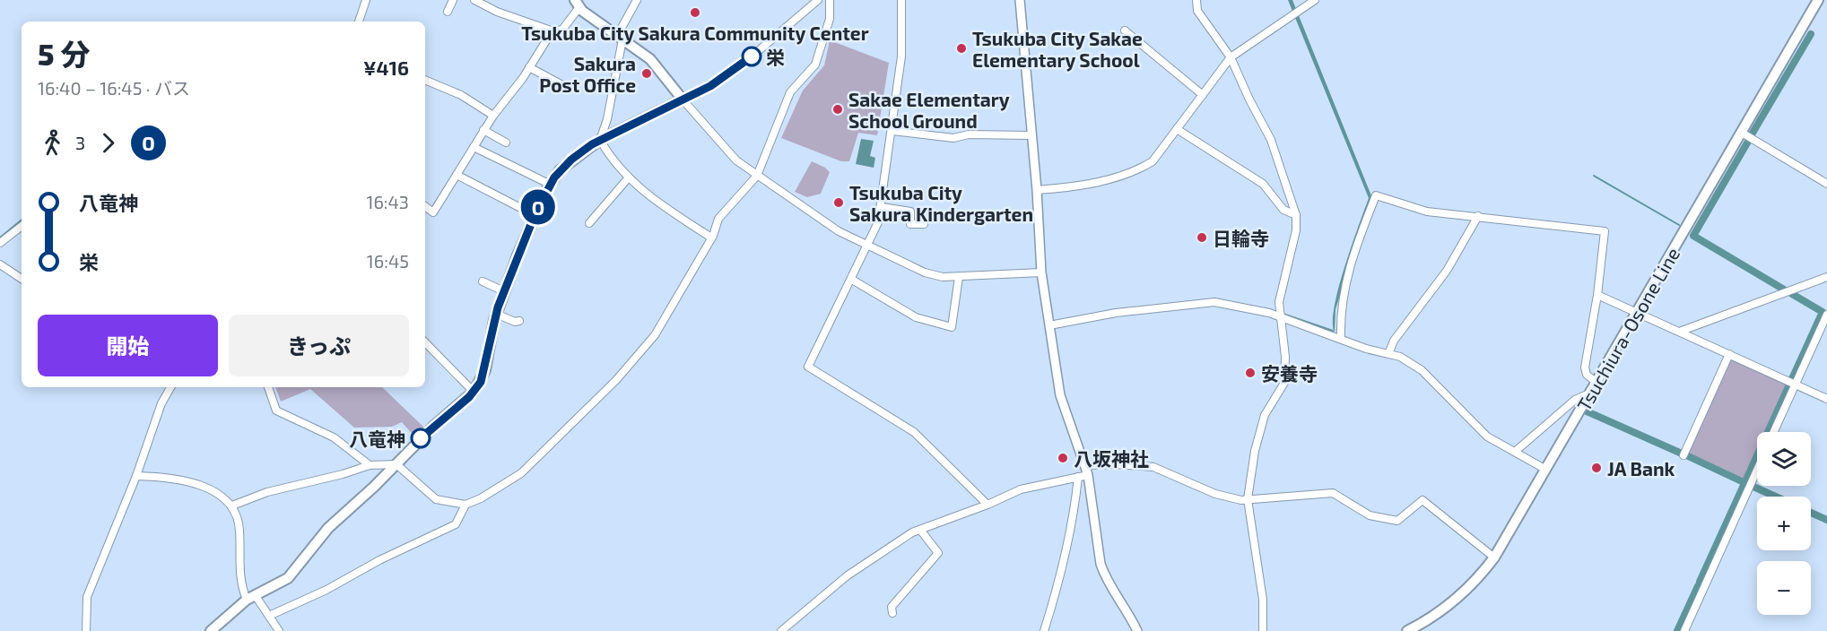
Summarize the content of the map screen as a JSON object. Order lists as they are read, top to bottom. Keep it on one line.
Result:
{"streets":{"main road":["Tsuchiura-Osone Line"]},"places":["Tsukuba City Sakura Community Center","Tsukuba City Sakae Elementary School","栄","Sakura Post Office","Sakae Elementary School Ground","Tsukuba City Sakura Kindergarten","日輪寺","安養寺","八竜神","八坂神社","JA Bank"],"lines":["bus line O"],"page":{"on_map":"O","heading":["5 分","16:40 – 16:45 · バス","¥416"],"legs":["3","O"],"list":[{"name":"八竜神","value":"16:43"},{"name":"栄","value":"16:45"}],"buttons":["開始","きっぷ"],"map_buttons":["+","−"]}}
